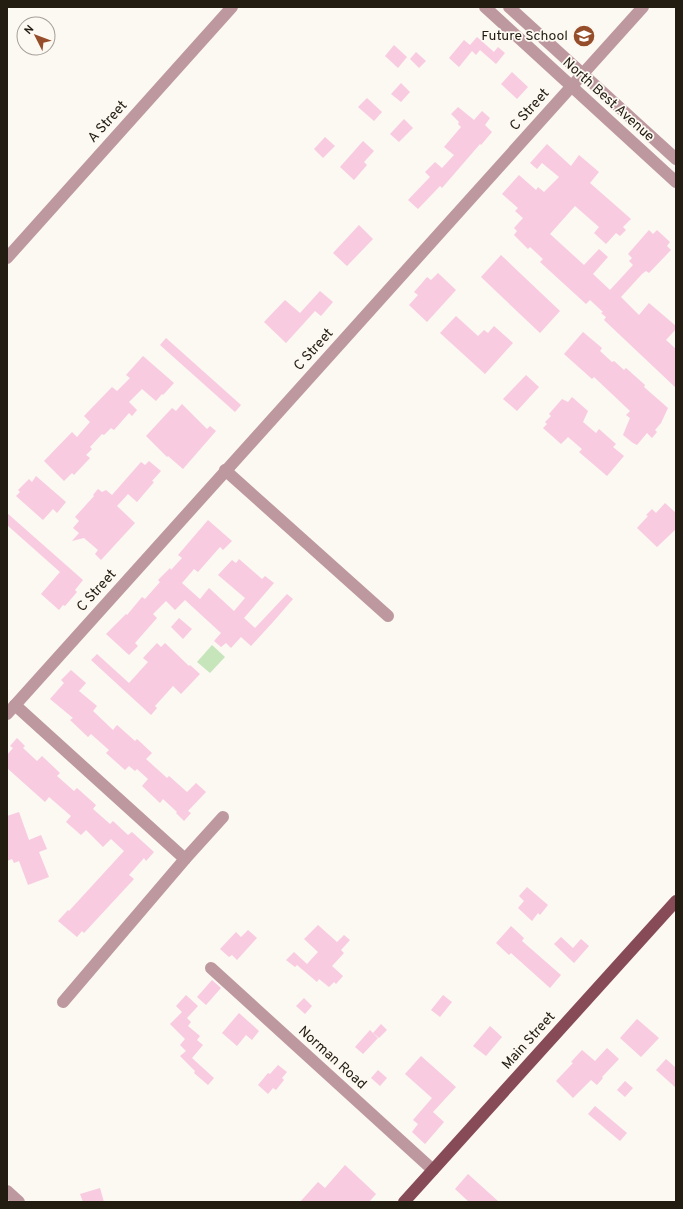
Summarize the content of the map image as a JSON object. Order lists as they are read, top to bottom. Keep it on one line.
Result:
{"streets":{"main road":["Main Street"],"street":["North Best Avenue","C Street","A Street","Norman Road"]},"crossings":[["North Best Avenue","C Street"],["Main Street","Norman Road"]],"places":{"school or university":["Future School"]},"north":"top left"}
